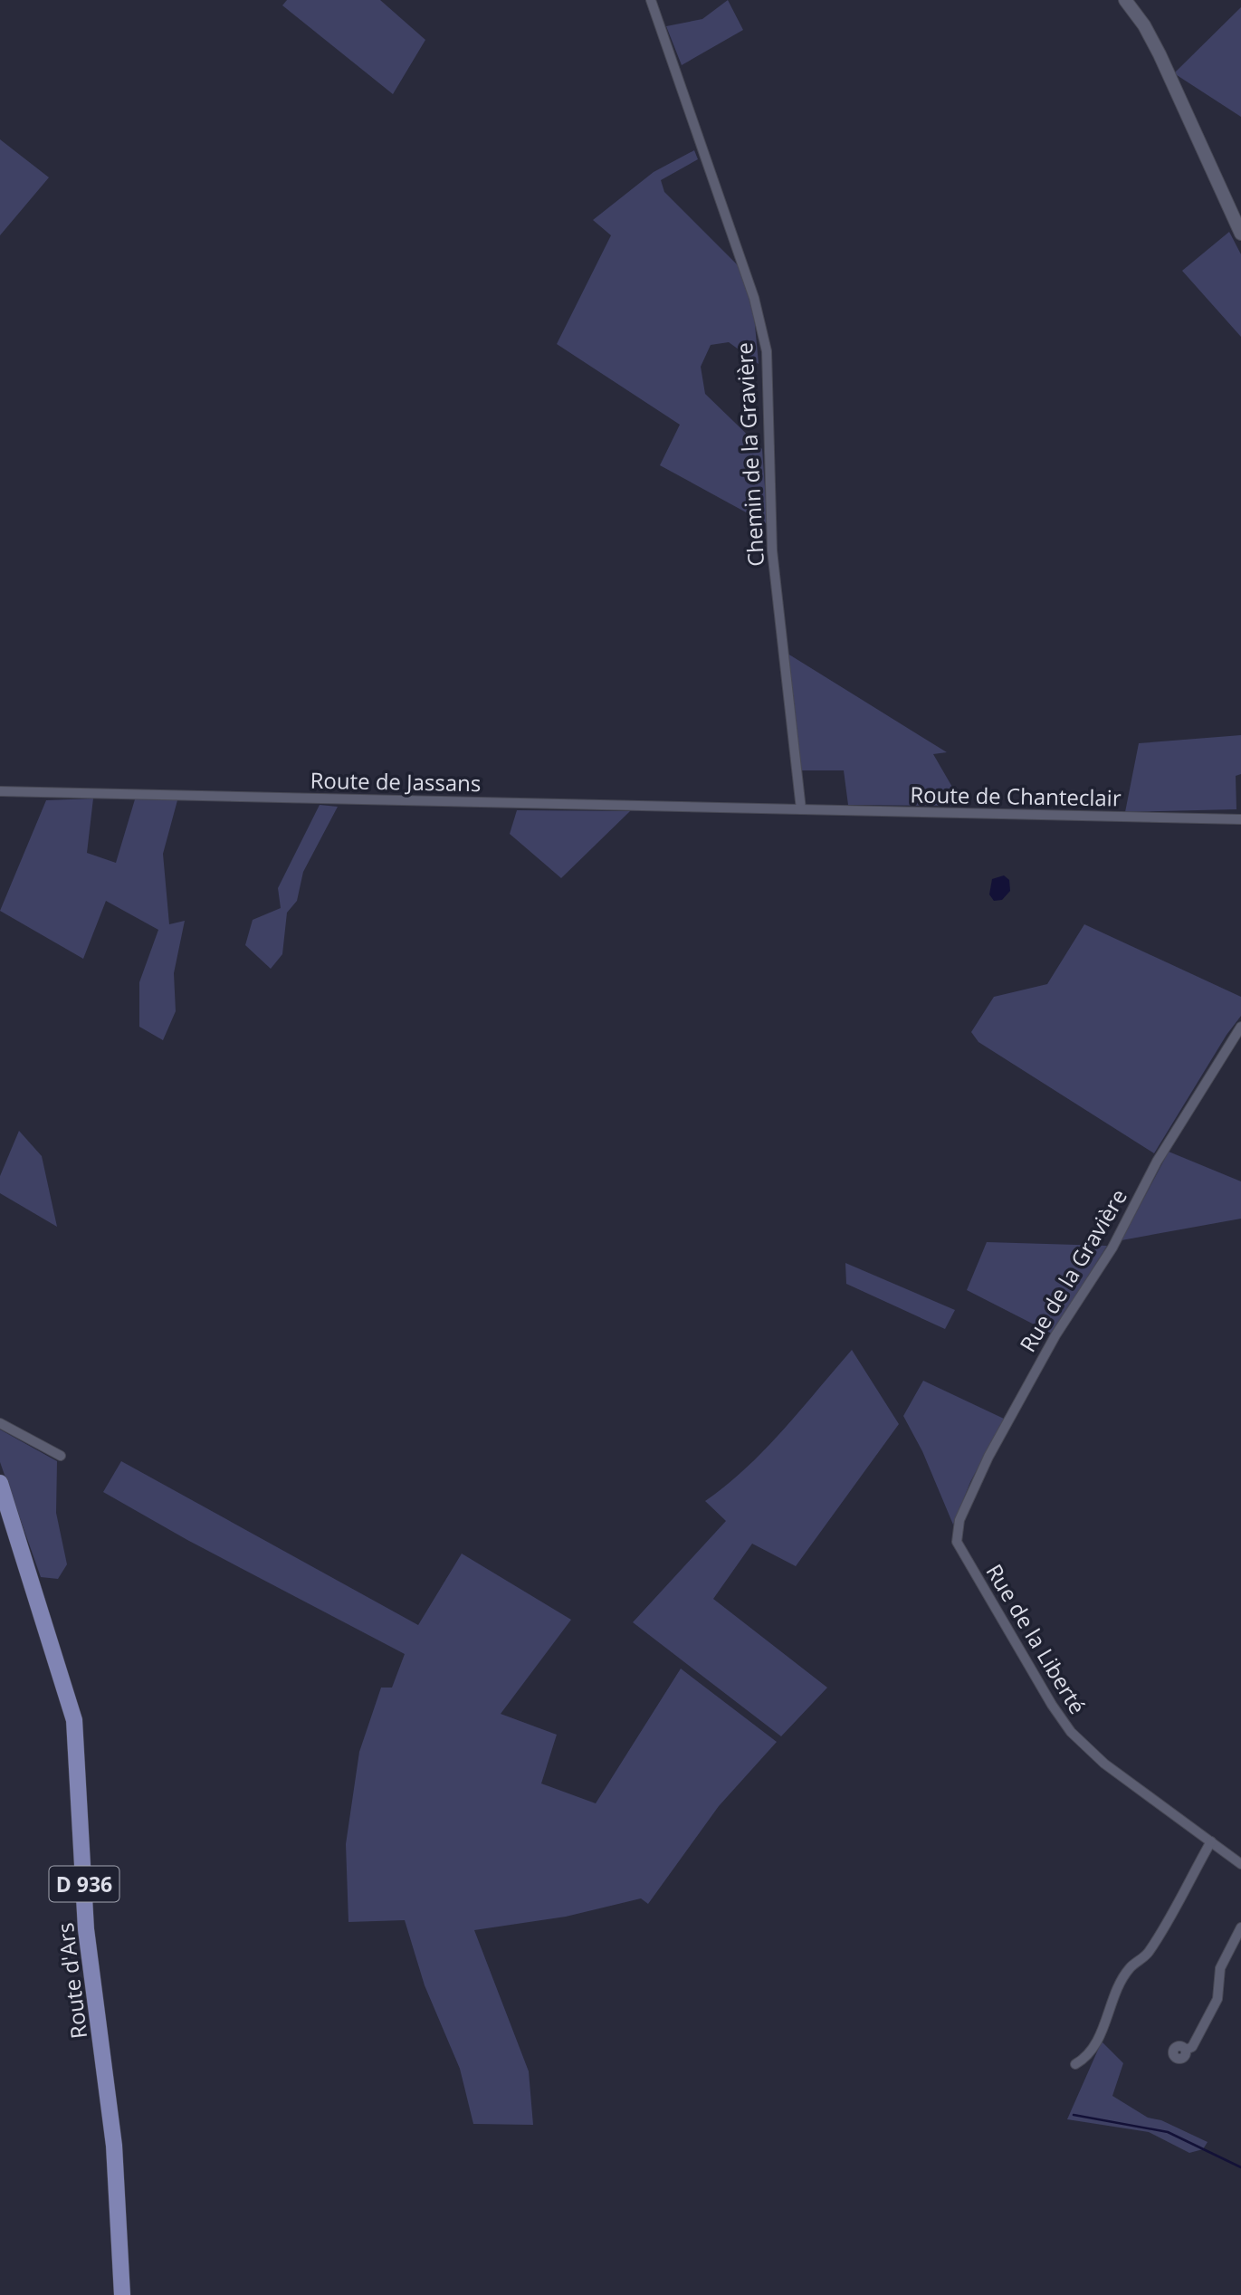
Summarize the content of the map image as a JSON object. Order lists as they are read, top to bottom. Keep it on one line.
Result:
{"streets":{"main road":["D 936","Route d'Ars"],"street":["Chemin de la Gravière","Route de Jassans","Route de Chanteclair","Rue de la Gravière","Rue de la Liberté"]},"crossings":[["Chemin de la Gravière","Route de Chanteclair"],["Route de Jassans","Route de Chanteclair"],["Rue de la Gravière","Rue de la Liberté"]]}
